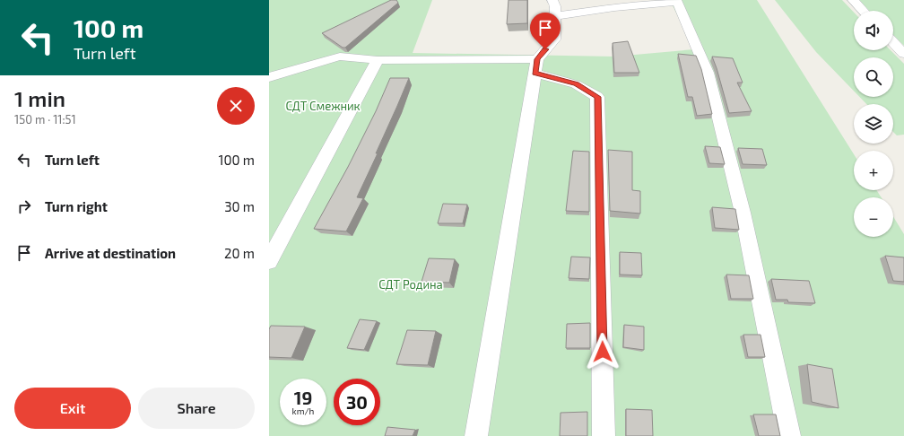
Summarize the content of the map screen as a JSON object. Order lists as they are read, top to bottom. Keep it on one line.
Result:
{"parks":["СДТ Смежник","СДТ Родина"],"page":{"turn":["100 m","Turn left"],"map_buttons":["+","−"],"heading":["1 min","150 m · 11:51"],"list":[{"name":"Turn left","value":"100 m"},{"name":"Turn right","value":"30 m"},{"name":"Arrive at destination","value":"20 m"}],"speed":"19 km/h","limit":"30","buttons":["Exit","Share"]}}
